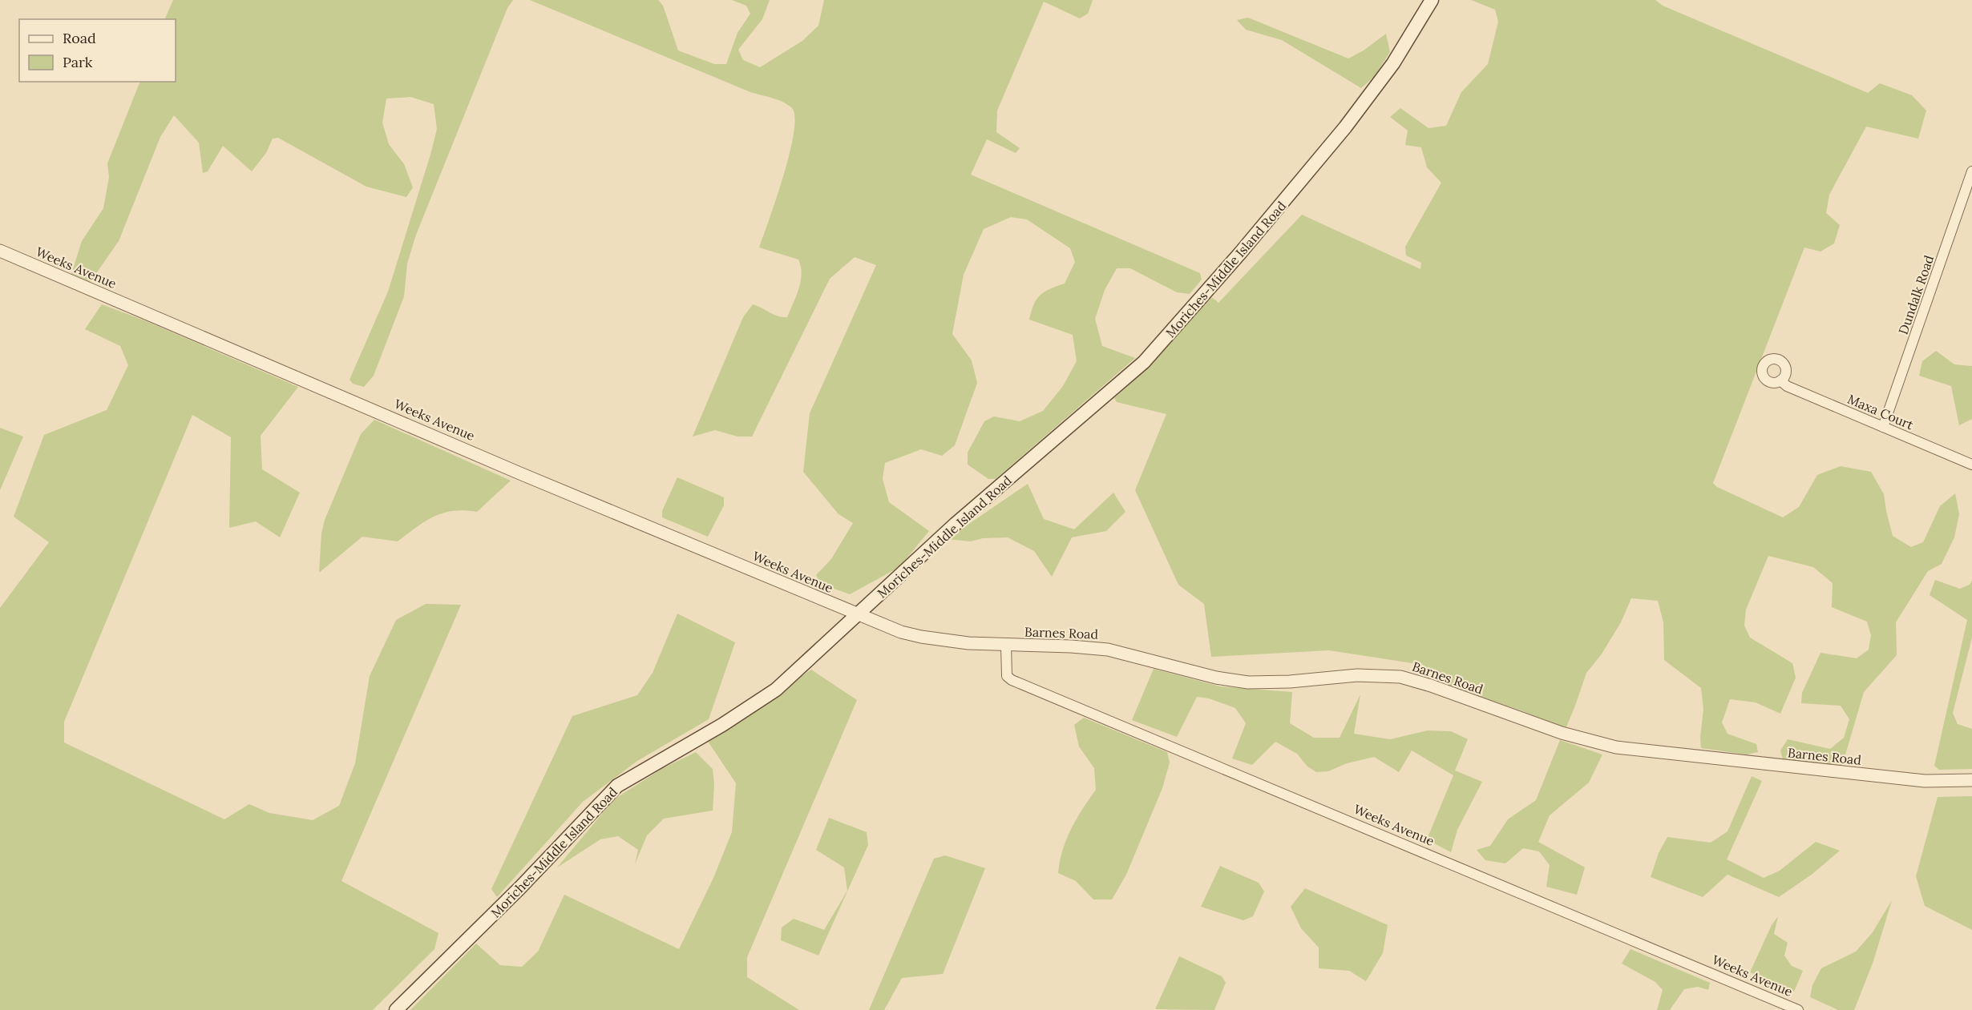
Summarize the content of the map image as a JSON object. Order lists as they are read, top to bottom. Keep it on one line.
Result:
{"streets":{"main road":["Moriches-Middle Island Road"],"street":["Weeks Avenue","Dundalk Road","Maxa Court","Barnes Road"]},"crossings":[["Weeks Avenue","Moriches-Middle Island Road"],["Weeks Avenue","Barnes Road"],["Moriches-Middle Island Road","Barnes Road"],["Dundalk Road","Maxa Court"]],"legend":["Road","Park"]}
